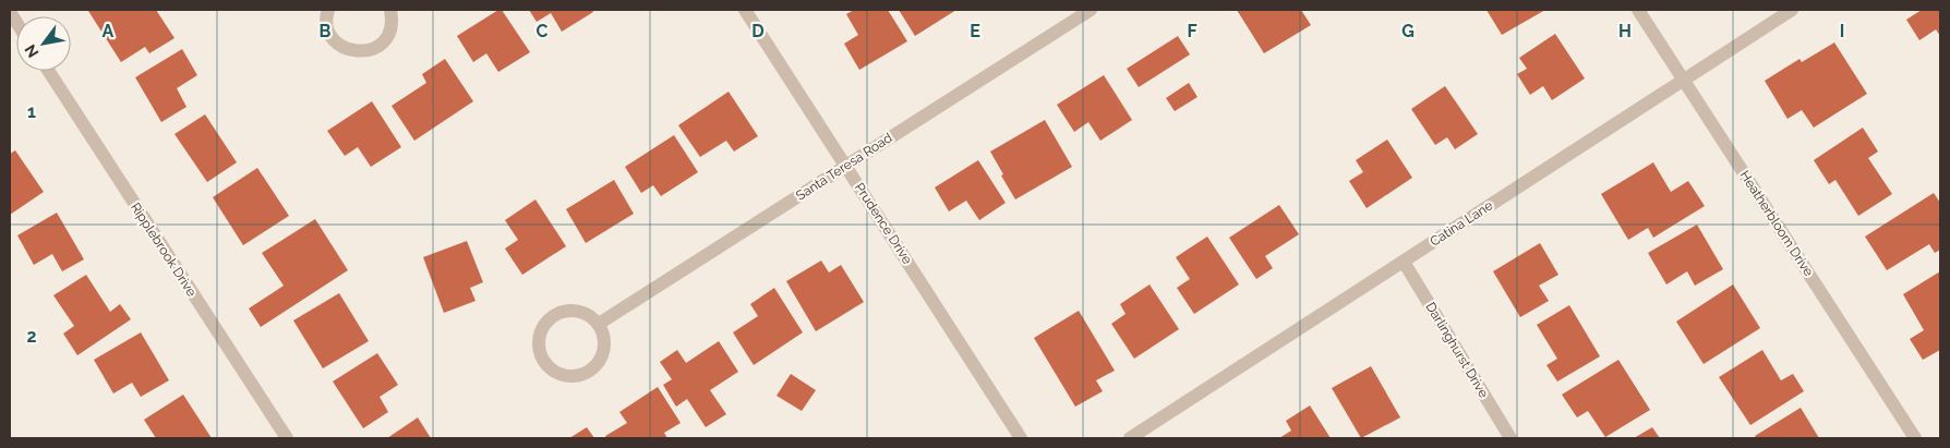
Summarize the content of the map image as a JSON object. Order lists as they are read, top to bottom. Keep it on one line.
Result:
{"streets":{"street":["Santa Teresa Road","Prudence Drive","Catina Lane","Heatherbloom Drive","Ripplebrook Drive","Darlinghurst Drive"]},"crossings":[["Santa Teresa Road","Prudence Drive"],["Catina Lane","Heatherbloom Drive"],["Catina Lane","Darlinghurst Drive"]],"north":"bottom left","grid":{"columns":["A","B","C","D","E","F","G","H","I"],"rows":["1","2"]}}
